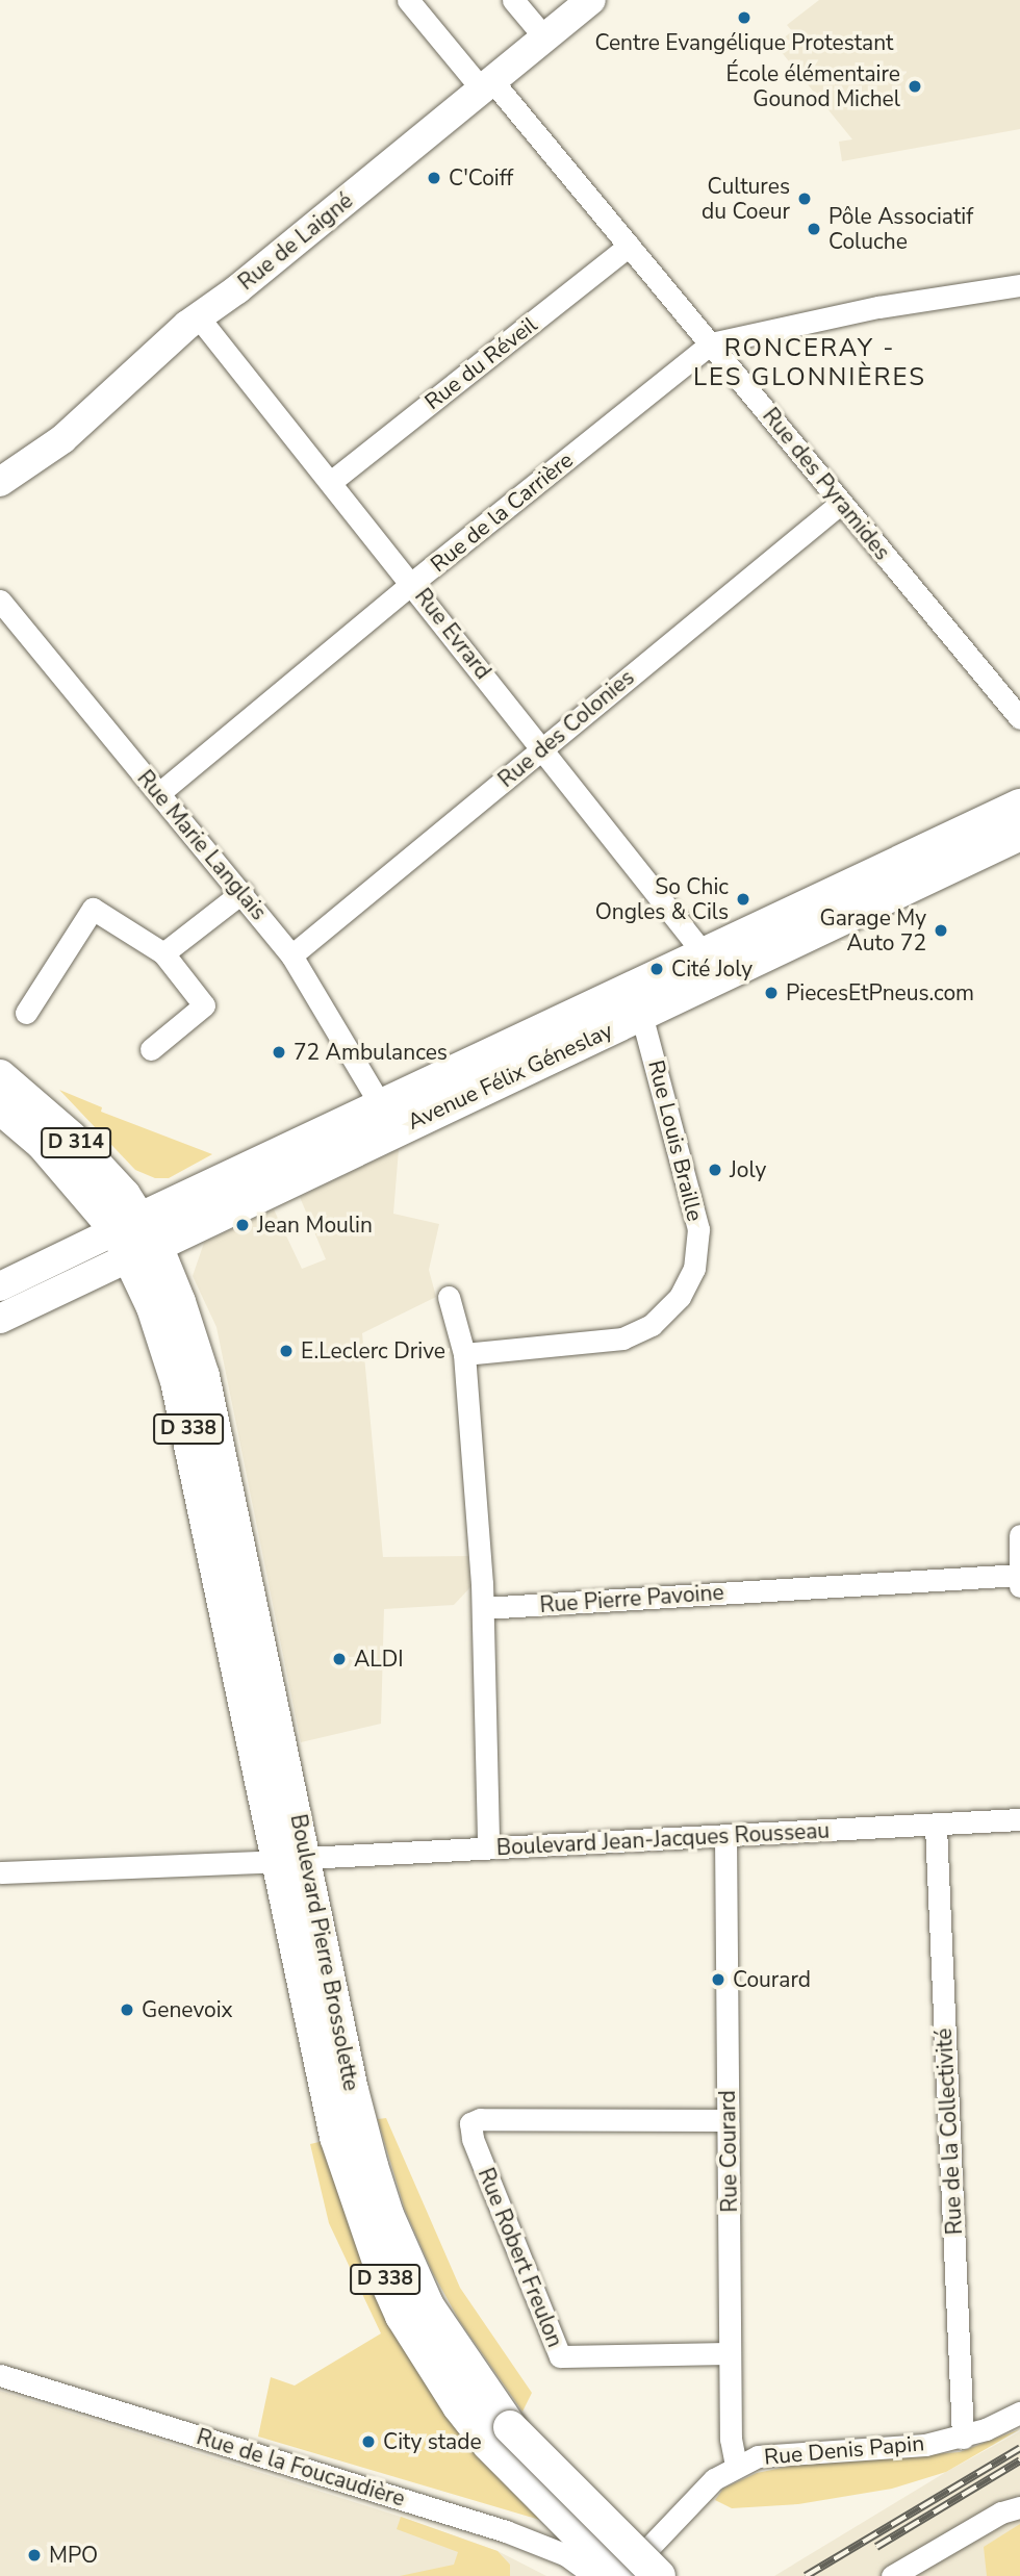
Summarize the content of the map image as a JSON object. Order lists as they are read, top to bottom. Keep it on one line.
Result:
{"streets":{"main road":["Avenue Félix Géneslay","D 314","D 338","Boulevard Pierre Brossolette"],"street":["Rue de Laigné","Rue du Réveil","Rue des Pyramides","Rue de la Carrière","Rue Evrard","Rue des Colonies","Rue Marie Langlais","Rue Louis Braille","Rue Pierre Pavoine","Boulevard Jean-Jacques Rousseau","Rue de la Collectivité","Rue Courard","Rue Robert Freulon","Rue Denis Papin","Rue de la Foucaudière"]},"crossings":[["Rue de Laigné","Rue des Pyramides"],["Rue de Laigné","Rue Evrard"],["Rue du Réveil","Rue des Pyramides"],["Rue du Réveil","Rue Evrard"],["Rue des Pyramides","Rue de la Carrière"],["Rue des Pyramides","Rue des Colonies"],["Rue de la Carrière","Rue Evrard"],["Rue de la Carrière","Rue Marie Langlais"],["Rue Evrard","Rue des Colonies"],["Rue Evrard","Avenue Félix Géneslay"],["Rue des Colonies","Rue Marie Langlais"],["Rue Marie Langlais","Avenue Félix Géneslay"],["Avenue Félix Géneslay","Rue Louis Braille"],["Avenue Félix Géneslay","D 314"],["Avenue Félix Géneslay","Boulevard Pierre Brossolette"],["D 314","Boulevard Pierre Brossolette"],["Boulevard Jean-Jacques Rousseau","Boulevard Pierre Brossolette"],["Boulevard Jean-Jacques Rousseau","Rue de la Collectivité"],["Boulevard Jean-Jacques Rousseau","Rue Courard"],["Boulevard Pierre Brossolette","Rue Denis Papin"],["Rue de la Collectivité","Rue Denis Papin"],["Rue Courard","Rue Robert Freulon"],["Rue Courard","Rue Denis Papin"]],"districts":["RONCERAY - LES GLONNIÈRES"],"places":["Centre Evangélique Protestant","École élémentaire Gounod Michel","C'Coiff","Cultures du Coeur","Pôle Associatif Coluche","So Chic Ongles & Cils","Garage My Auto 72","Cité Joly","PiecesEtPneus.com","72 Ambulances","Joly","Jean Moulin","E.Leclerc Drive","ALDI","Courard","Genevoix","City stade","MPO"]}
